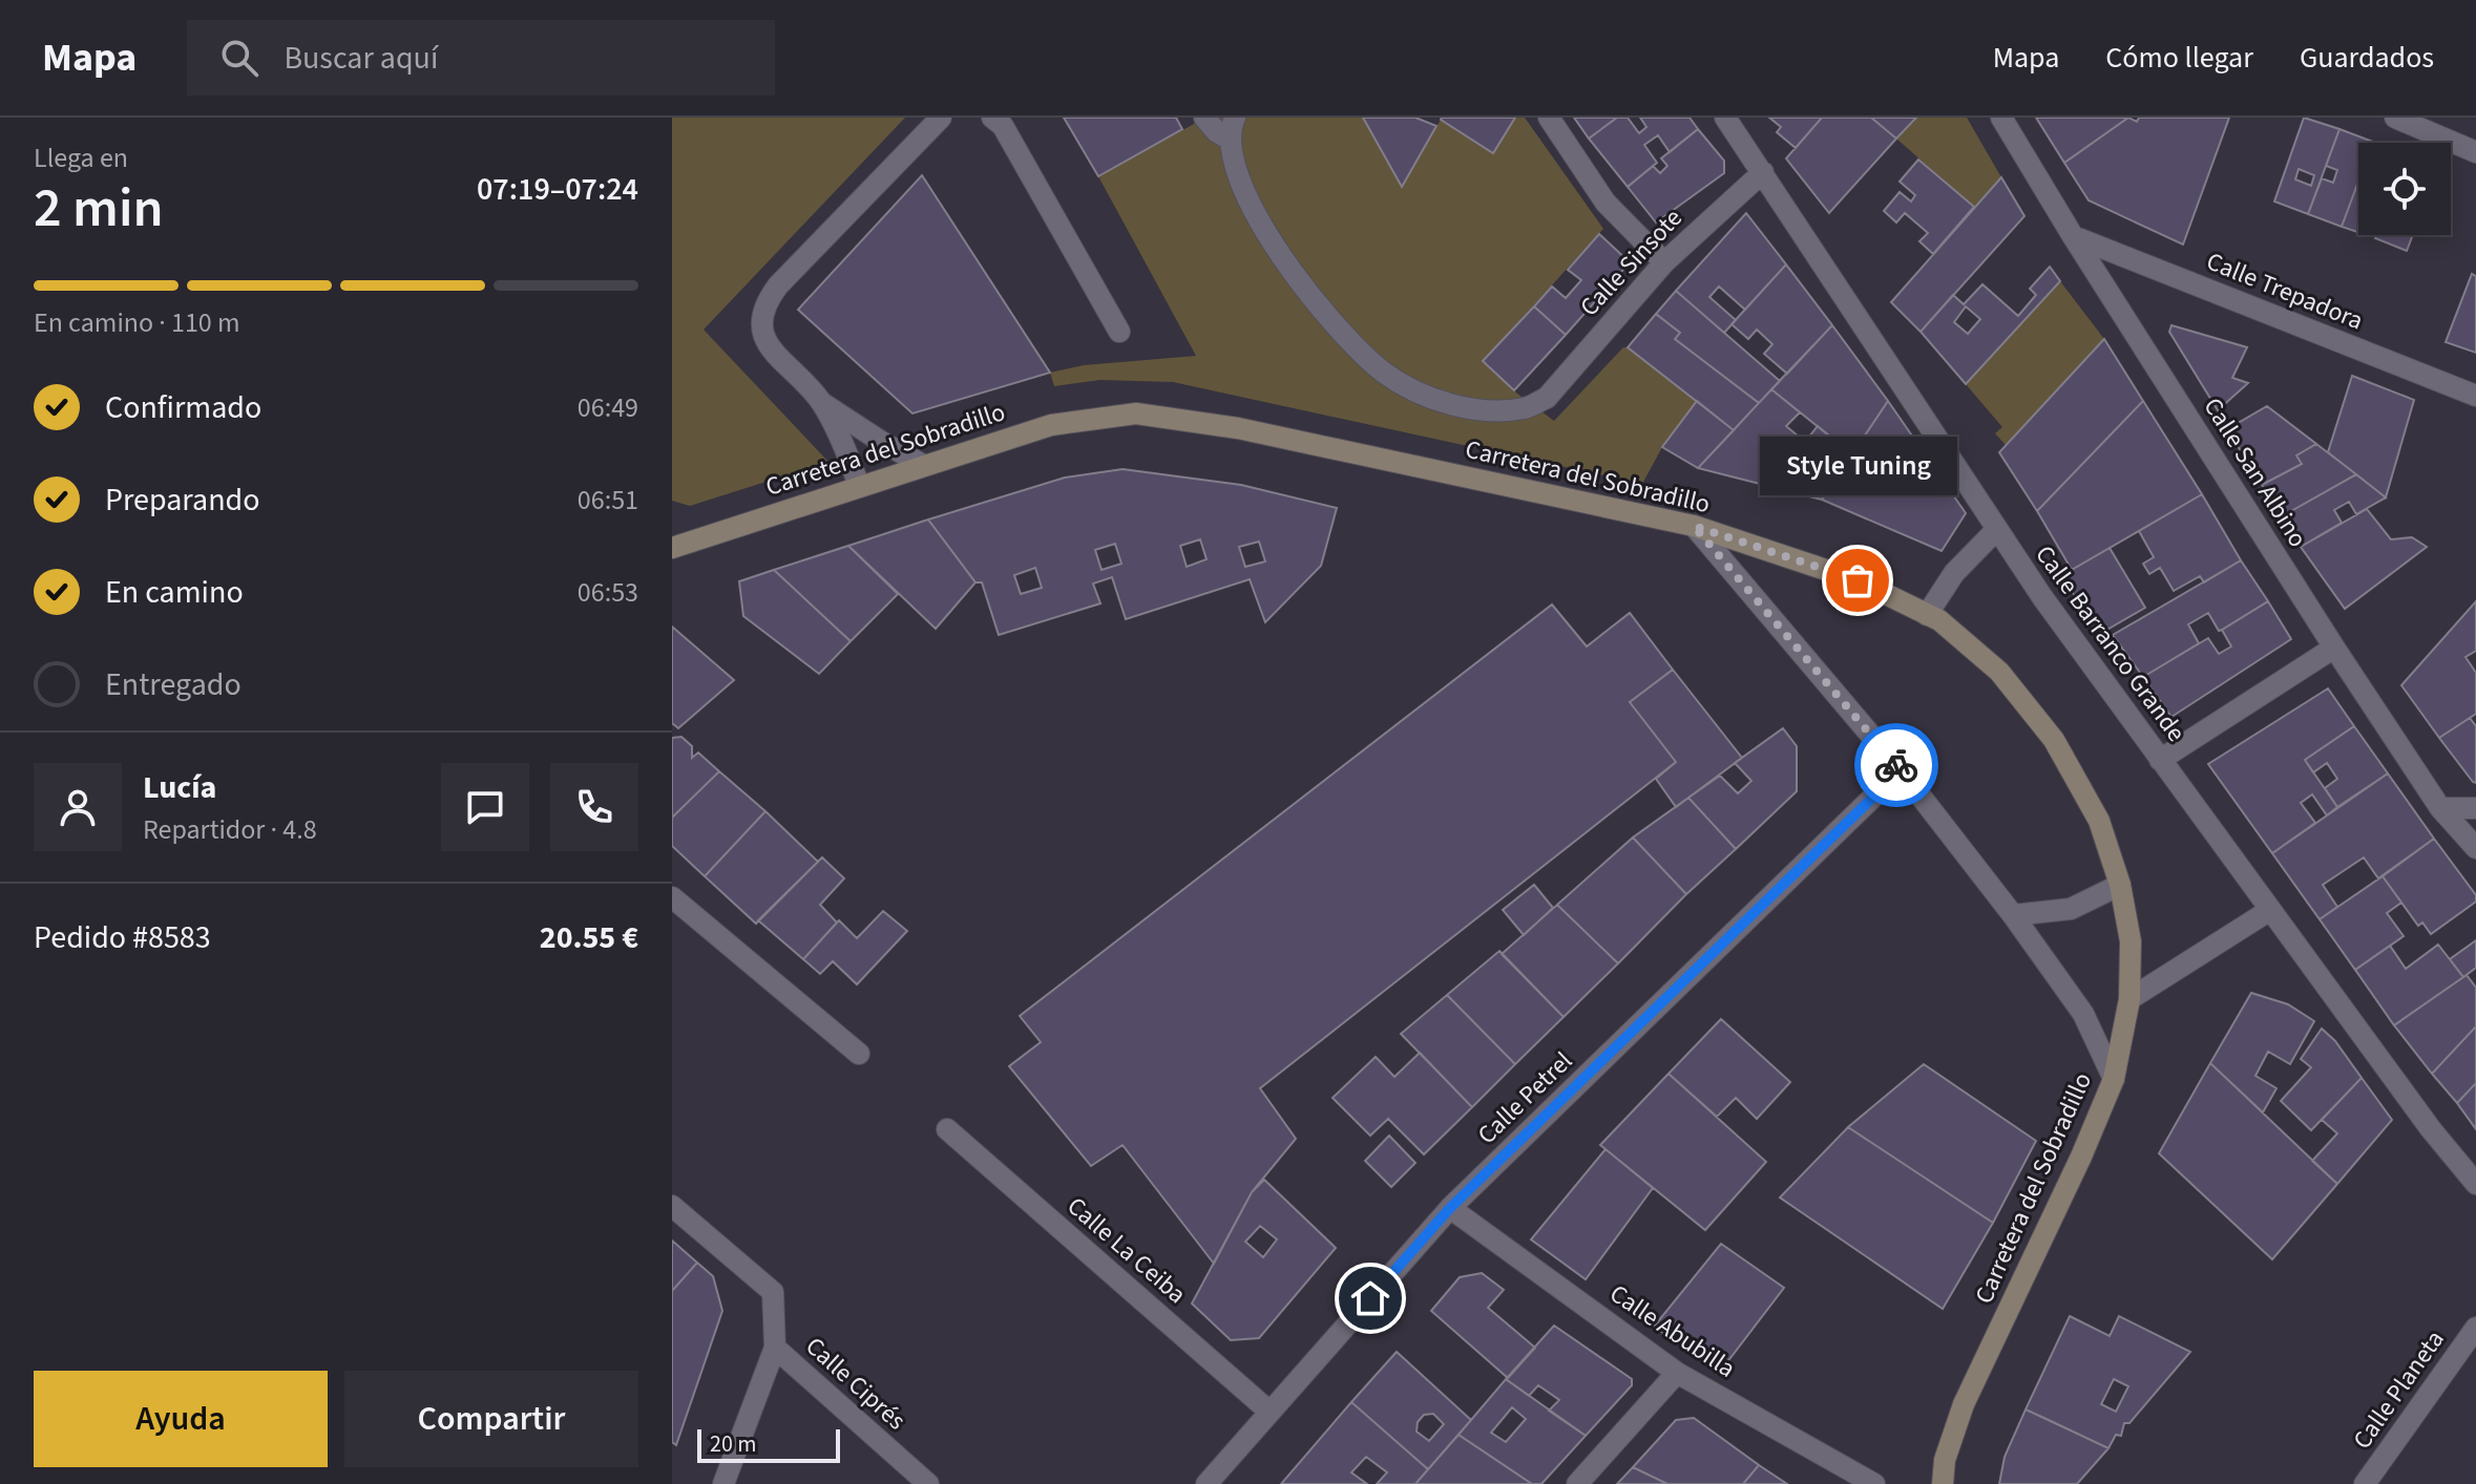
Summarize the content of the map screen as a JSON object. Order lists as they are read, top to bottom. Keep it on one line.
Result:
{"streets":{"main road":["Carretera del Sobradillo"],"street":["Calle Sinsote","Calle Trepadora","Calle San Albino","Calle Barranco Grande","Calle Petrel","Calle La Ceiba","Calle Abubilla","Calle Ciprés","Calle Planeta"]},"crossings":[["Calle Sinsote","Calle Barranco Grande"],["Calle Trepadora","Calle San Albino"],["Calle Petrel","Calle La Ceiba"],["Calle Petrel","Calle Abubilla"]],"places":["Style Tuning"],"scale_bar":"20 m","page":{"header":"Mapa","search":"Buscar aquí","nav":["Mapa","Cómo llegar","Guardados"],"heading":["2 min","Llega en","07:19–07:24"],"panel":["Lucía","Repartidor · 4.8","Pedido #8583","20.55 €"],"bar":"En camino · 110 m","list":[["Confirmado","06:49"],["Preparando","06:51"],["En camino","06:53"],"Entregado"],"bubble":"Style Tuning","buttons":["Ayuda","Compartir"],"scale":"20 m"}}
